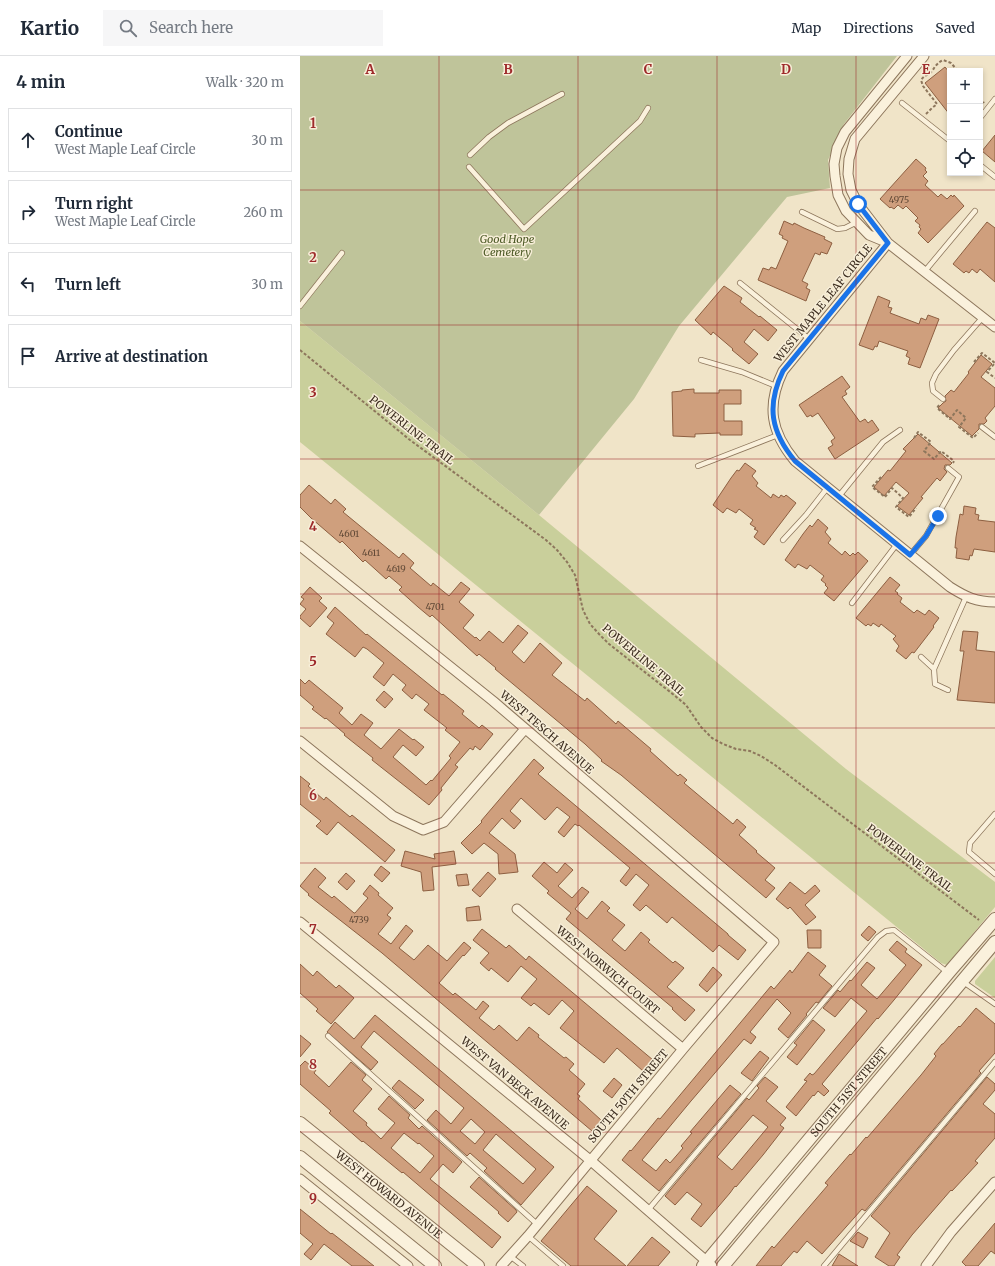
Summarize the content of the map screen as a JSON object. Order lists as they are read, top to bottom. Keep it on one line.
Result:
{"streets":{"street":["WEST MAPLE LEAF CIRCLE","WEST TESCH AVENUE","WEST NORWICH COURT","WEST VAN BECK AVENUE","SOUTH 51ST STREET","SOUTH 50TH STREET","WEST HOWARD AVENUE"],"path":["POWERLINE TRAIL"]},"crossings":[["POWERLINE TRAIL","SOUTH 51ST STREET"],["WEST TESCH AVENUE","SOUTH 50TH STREET"],["WEST NORWICH COURT","SOUTH 50TH STREET"],["WEST VAN BECK AVENUE","SOUTH 51ST STREET"],["WEST VAN BECK AVENUE","SOUTH 50TH STREET"]],"parks":["Good Hope Cemetery"],"house_numbers":["4975","4601","4611","4619","4701","4739"],"page":{"header":"Kartio","search":"Search here","nav":["Map","Directions","Saved"],"heading":["4 min","Walk · 320 m"],"map_buttons":["+","−"],"list":[["Continue","West Maple Leaf Circle","30 m"],["Turn right","West Maple Leaf Circle","260 m"],["Turn left","30 m"],"Arrive at destination"]},"grid":{"columns":["A","B","C","D","E"],"rows":["1","2","3","4","5","6","7","8","9"]}}
